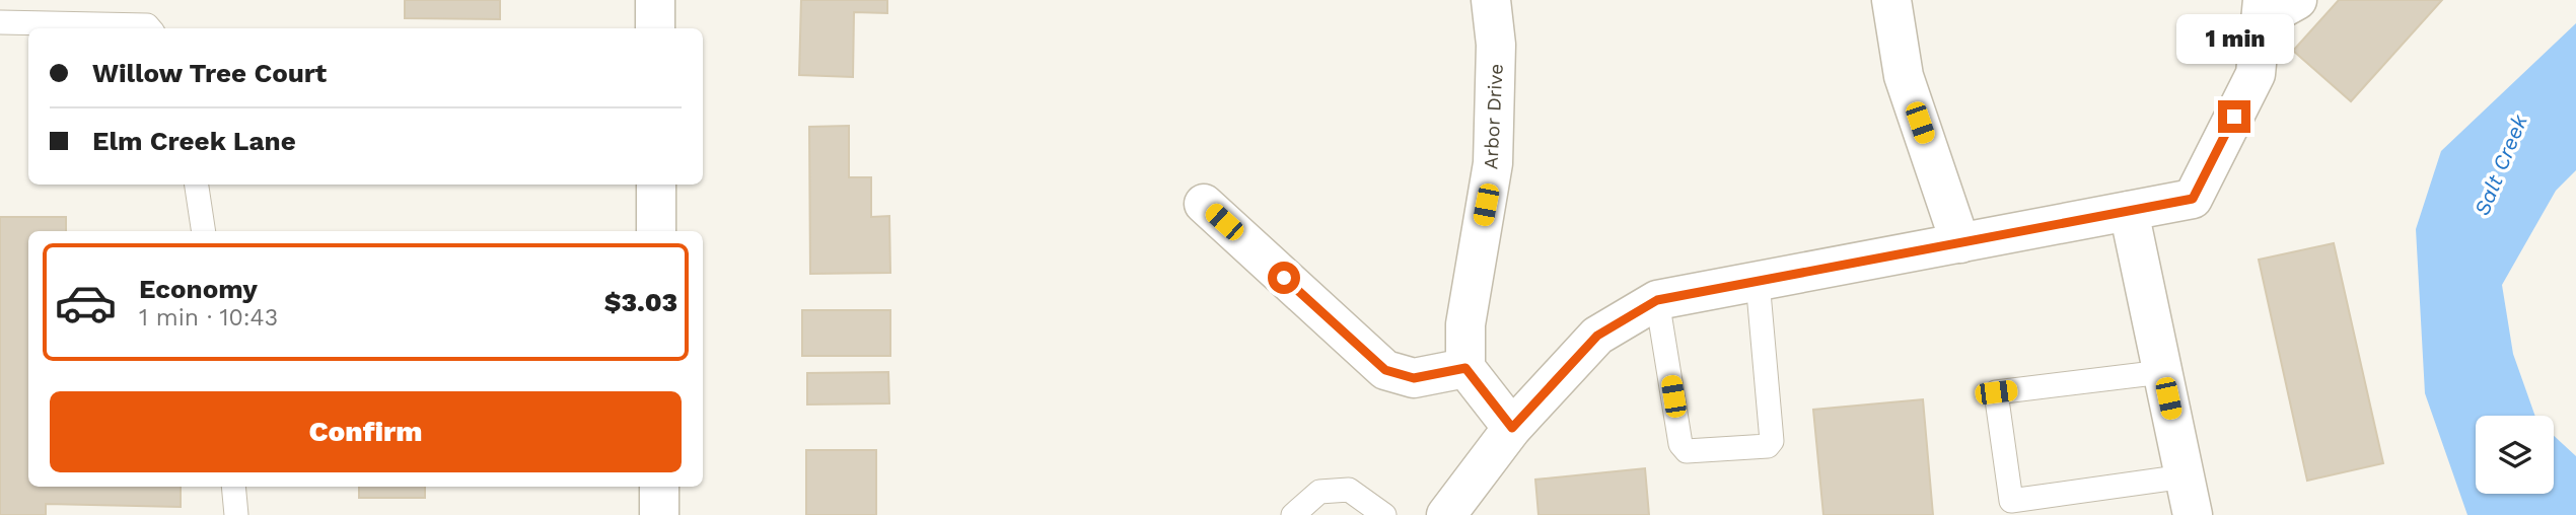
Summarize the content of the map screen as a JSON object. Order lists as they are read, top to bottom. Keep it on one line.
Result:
{"streets":{"street":["Arbor Drive"]},"water":["Salt Creek"],"page":{"bubble":"1 min","banner":["Willow Tree Court","Elm Creek Lane"],"list":[{"name":"Economy","note":"1 min · 10:43","value":"$3.03"}],"buttons":"Confirm"}}
